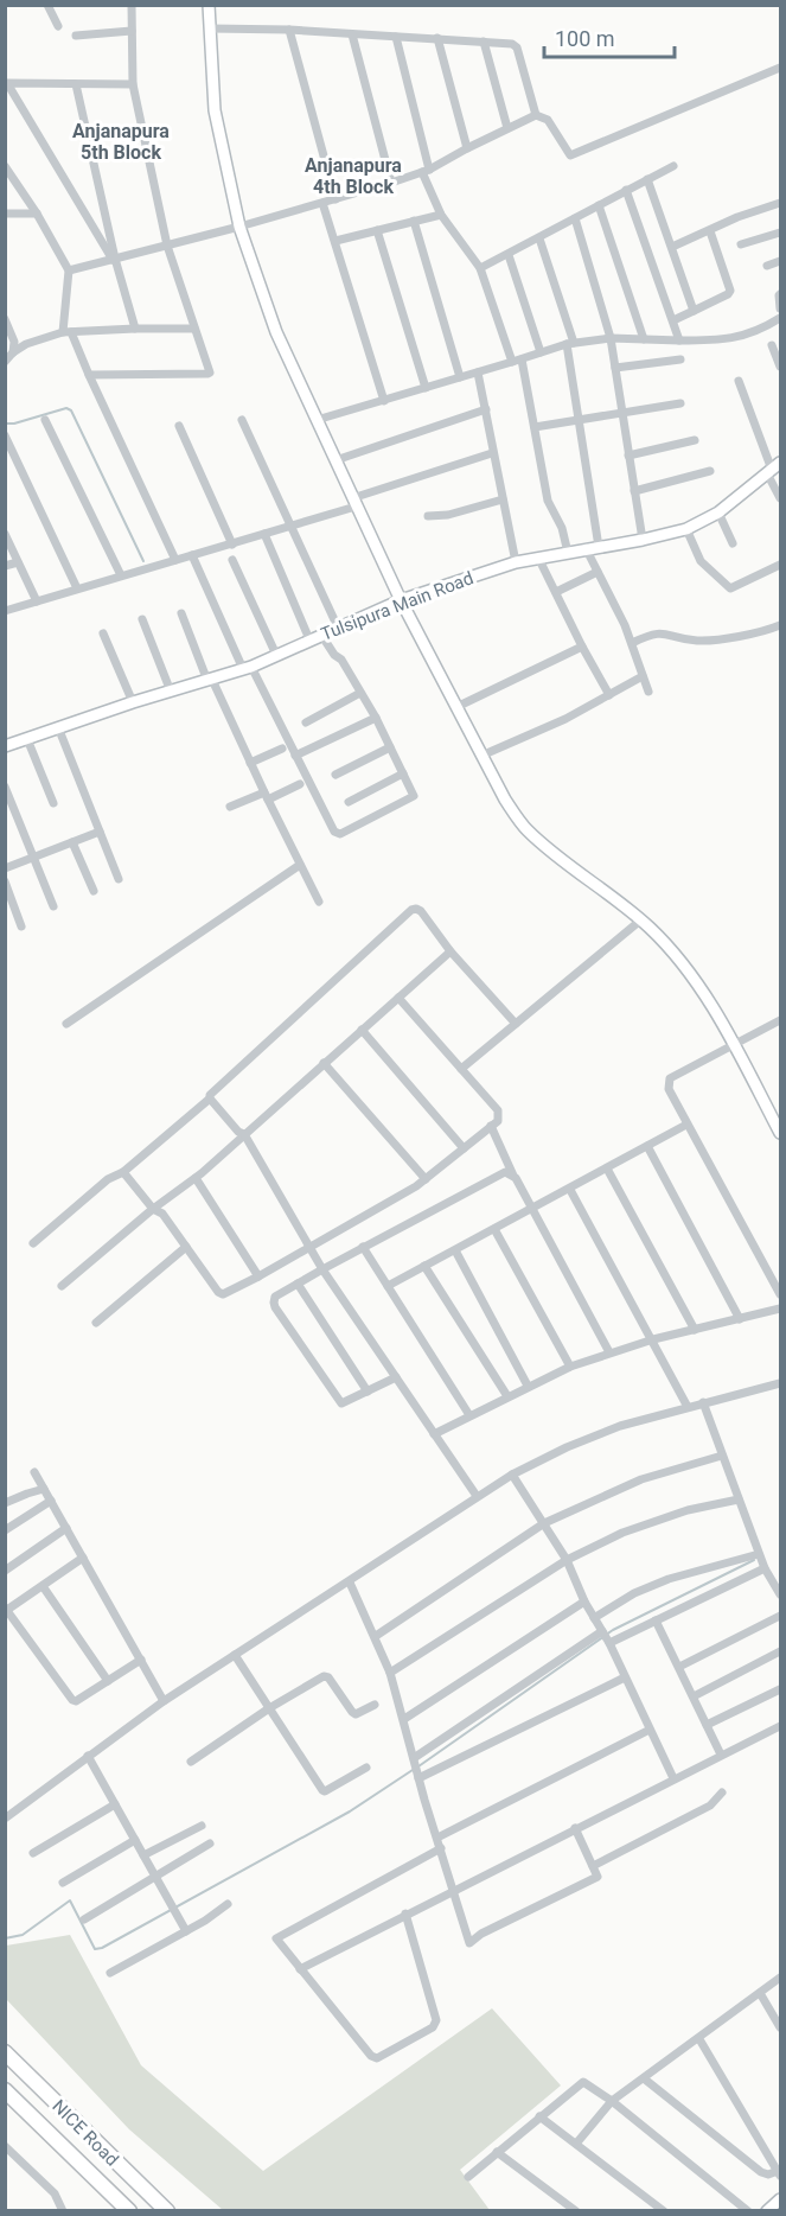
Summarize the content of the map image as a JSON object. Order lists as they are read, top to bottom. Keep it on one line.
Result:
{"streets":{"highway":["NICE Road"],"main road":["Tulsipura Main Road"]},"districts":["Anjanapura 5th Block","Anjanapura 4th Block"],"scale_bar":"100 m"}
